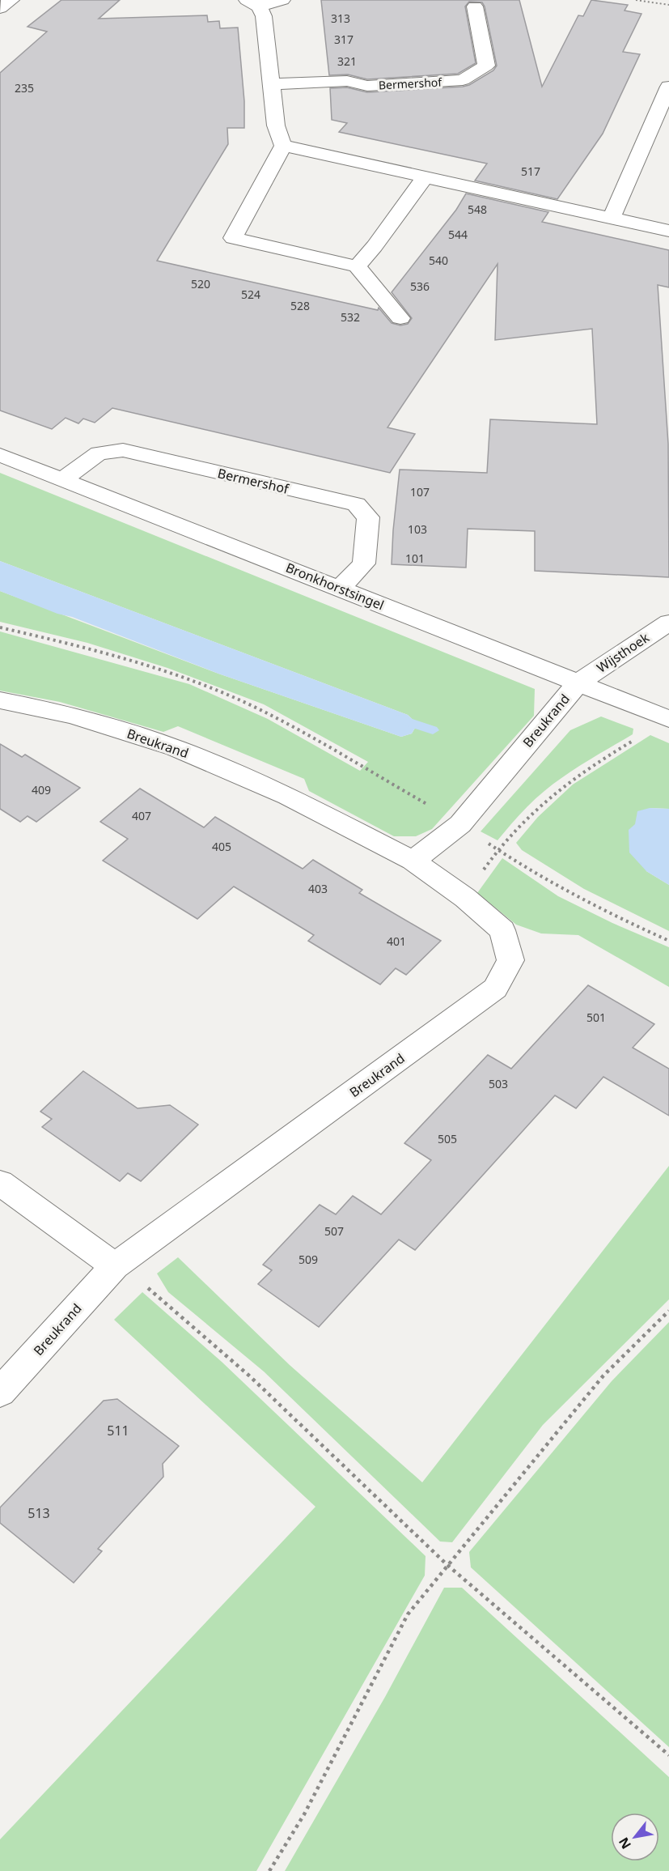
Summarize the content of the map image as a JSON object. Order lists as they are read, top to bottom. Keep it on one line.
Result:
{"streets":{"street":["Bermershof","Bronkhorstsingel","Wijsthoek","Breukrand"]},"crossings":[["Bermershof","Bronkhorstsingel"],["Bronkhorstsingel","Wijsthoek"],["Bronkhorstsingel","Breukrand"],["Wijsthoek","Breukrand"]],"house_numbers":["313","317","321","235","517","548","544","540","520","536","524","528","532","107","103","101","409","407","405","403","401","501","503","505","507","509","511","513"],"north":"bottom left"}
